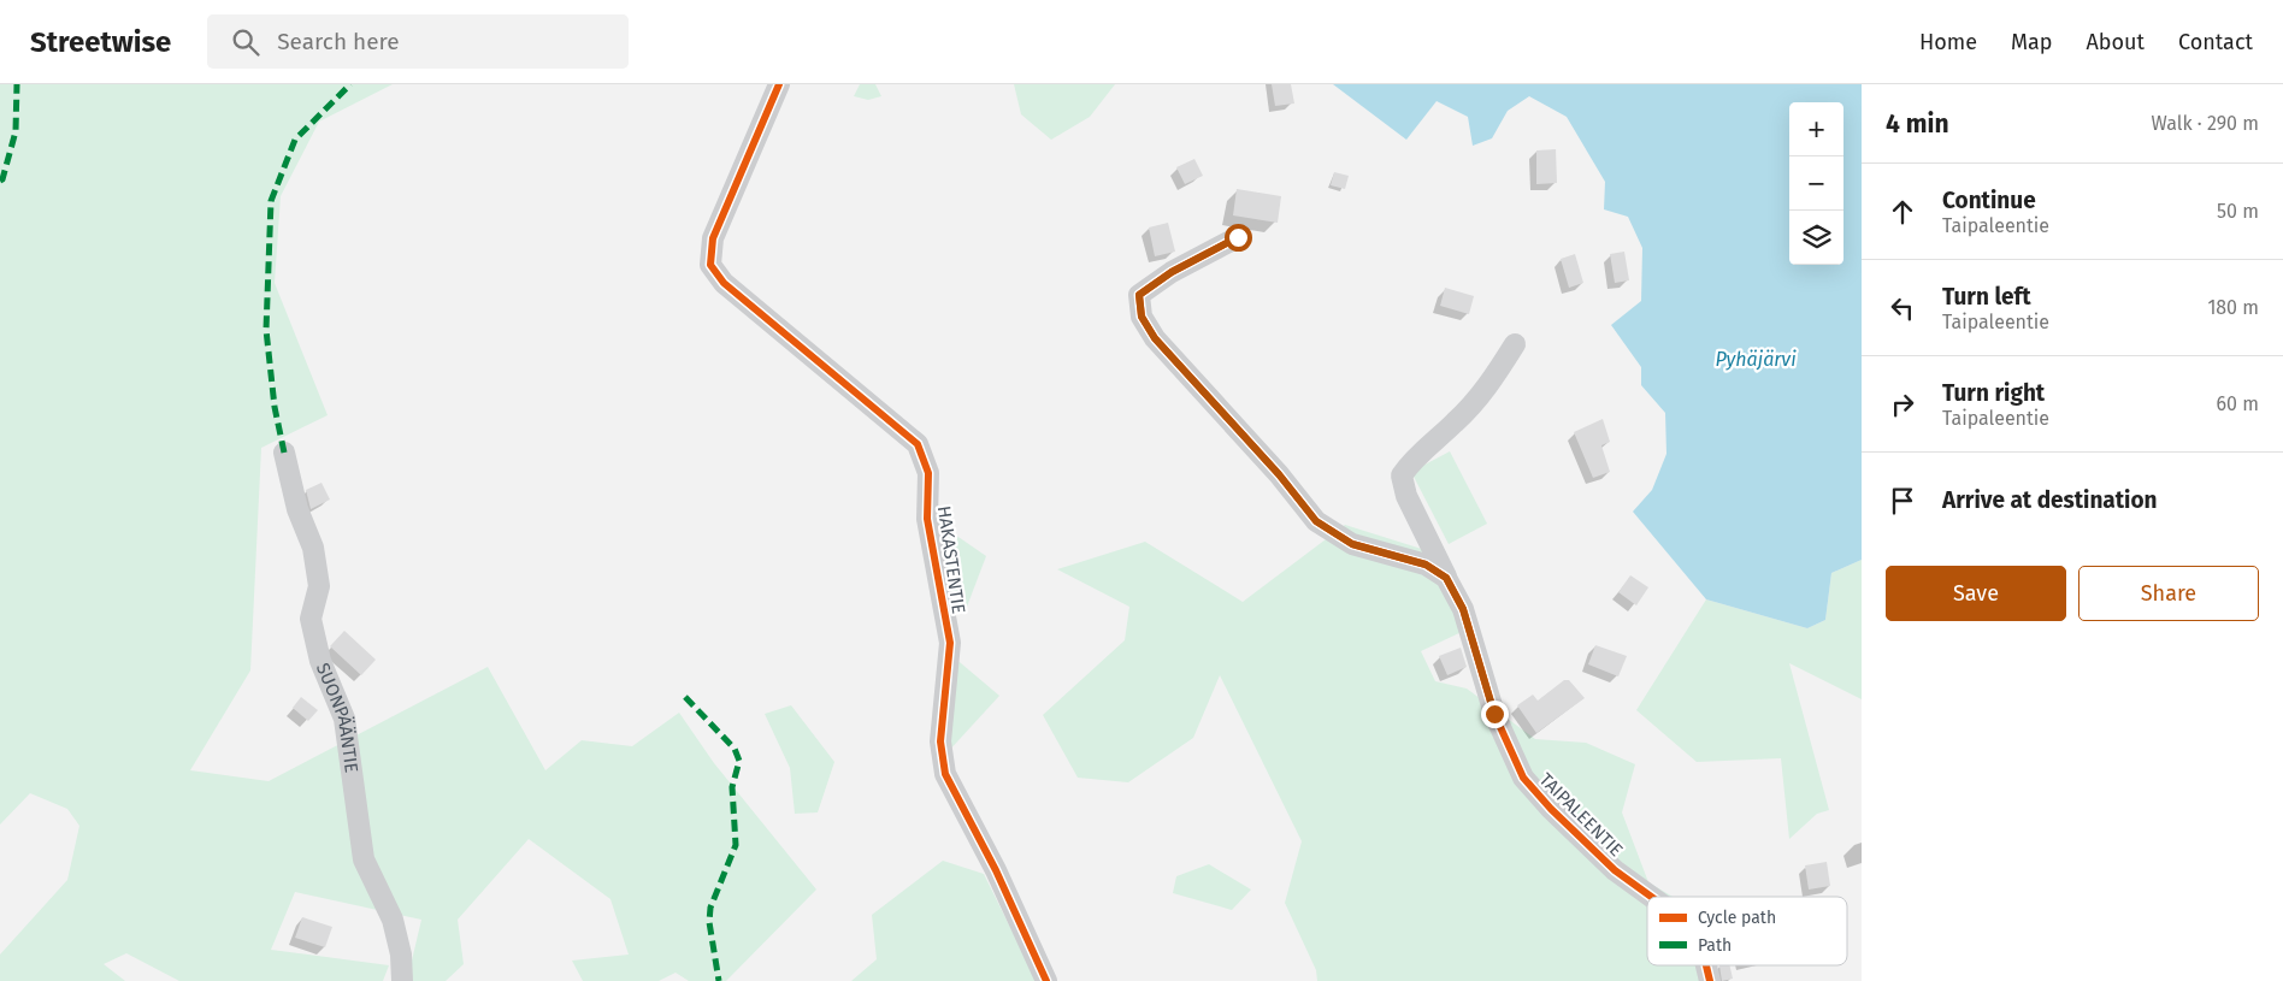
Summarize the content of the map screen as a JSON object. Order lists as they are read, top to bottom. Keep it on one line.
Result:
{"streets":{"street":["HAKASTENTIE","SUONPÄÄNTIE","TAIPALEENTIE"]},"water":["Pyhäjärvi"],"legend":["Cycle path","Path"],"page":{"header":"Streetwise","search":"Search here","nav":["Home","Map","About","Contact"],"heading":["4 min","Walk · 290 m"],"map_buttons":["+","−"],"list":[["Continue","Taipaleentie","50 m"],["Turn left","Taipaleentie","180 m"],["Turn right","Taipaleentie","60 m"],"Arrive at destination"],"buttons":["Save","Share"]}}
